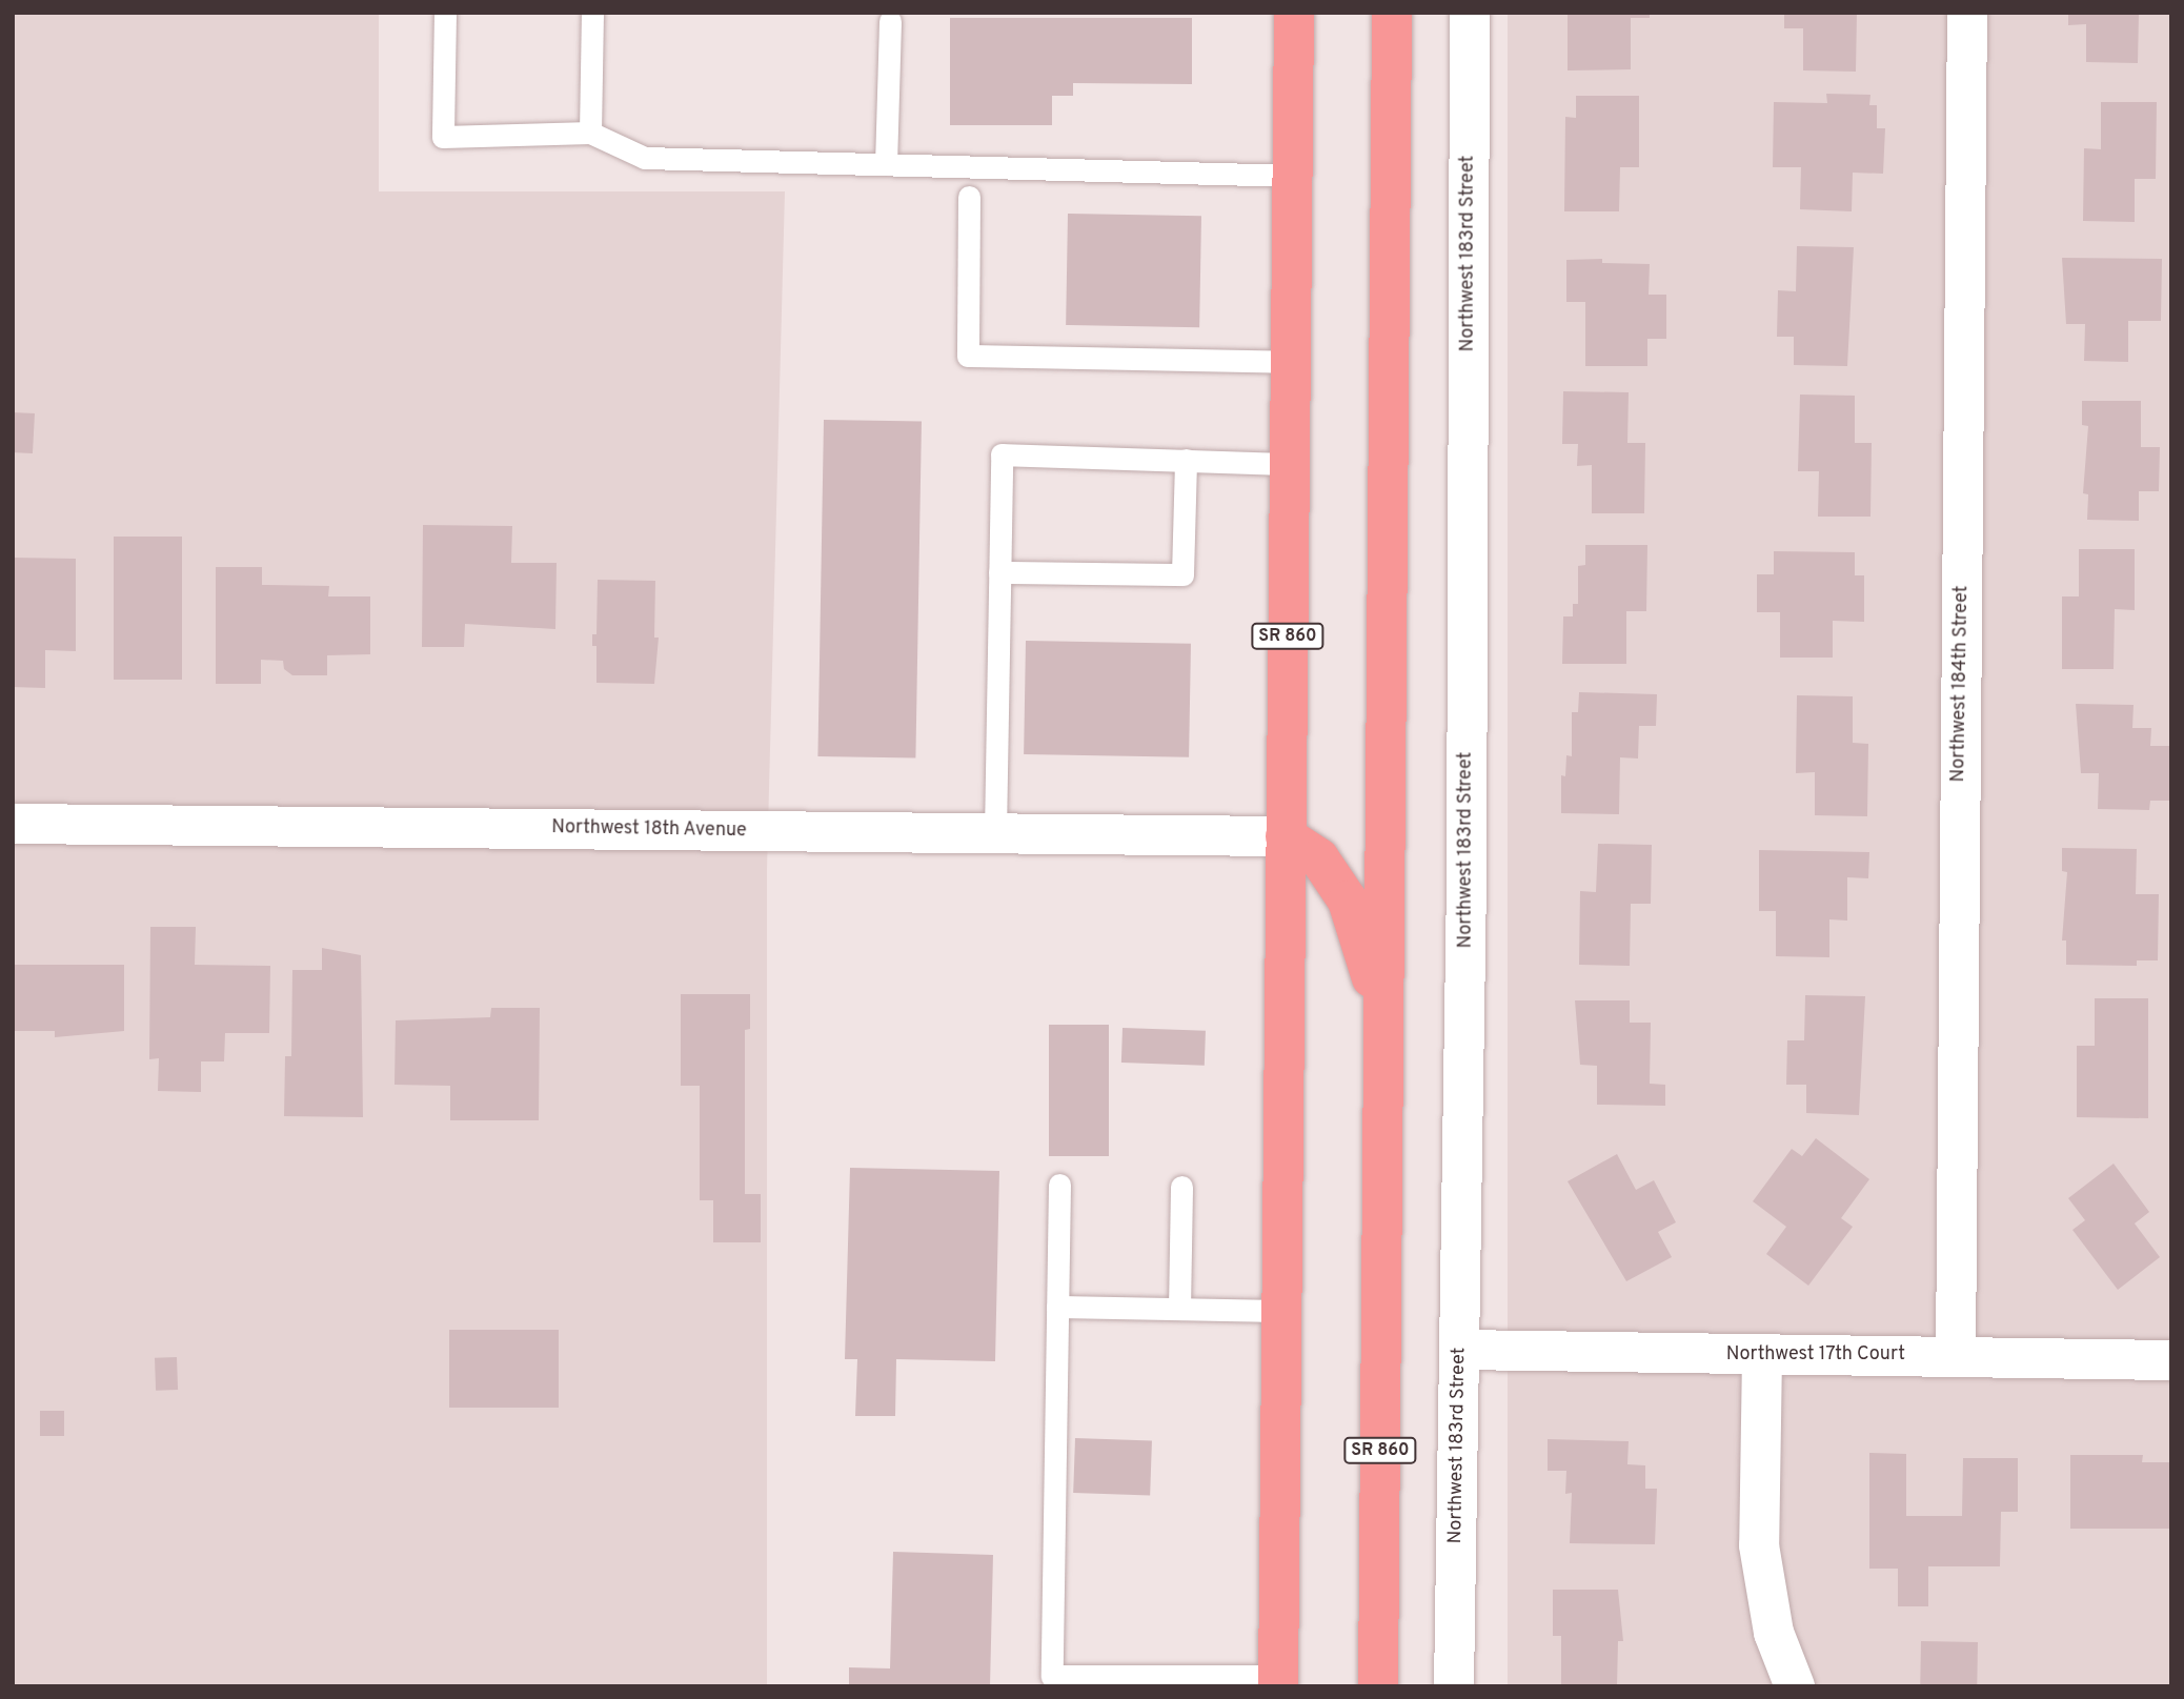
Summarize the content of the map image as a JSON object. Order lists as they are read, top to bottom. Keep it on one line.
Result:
{"streets":{"main road":["SR 860"],"street":["Northwest 183rd Street","Northwest 184th Street","Northwest 18th Avenue","Northwest 17th Court"]},"crossings":[["Northwest 183rd Street","Northwest 17th Court"],["SR 860","Northwest 18th Avenue"],["Northwest 184th Street","Northwest 17th Court"]]}
